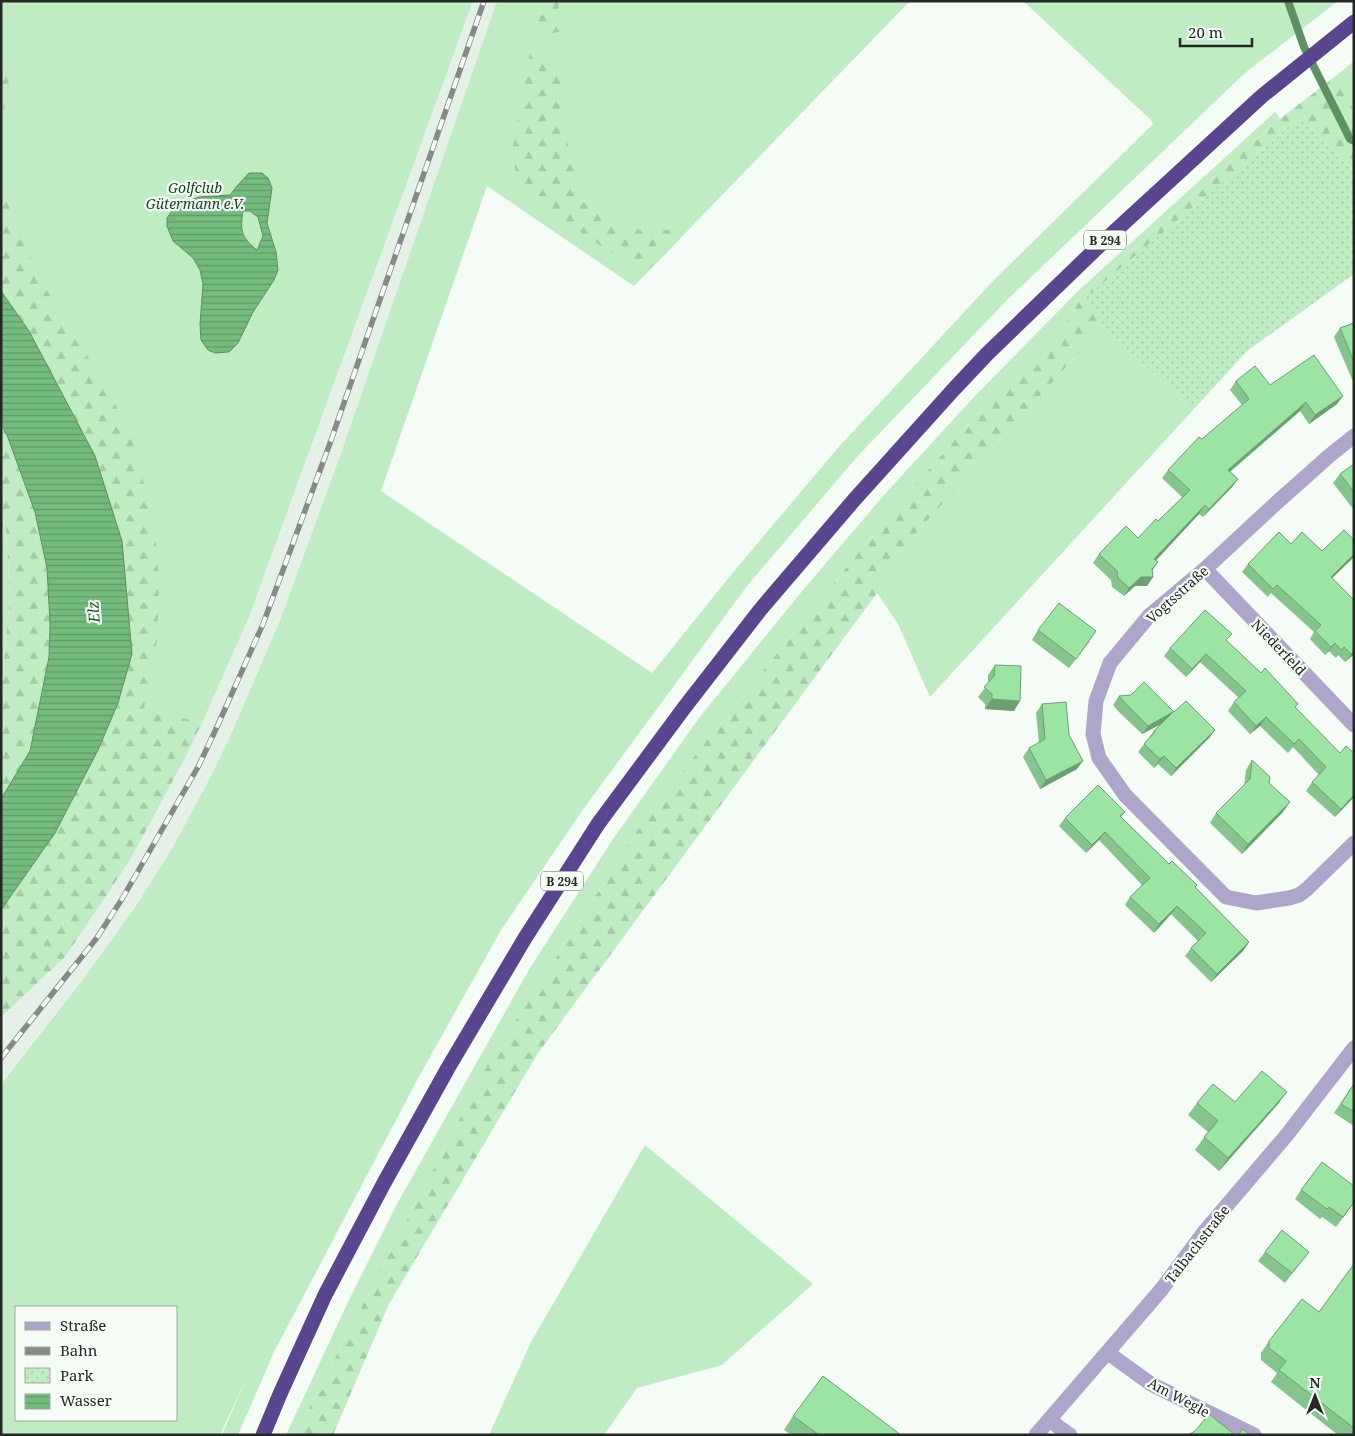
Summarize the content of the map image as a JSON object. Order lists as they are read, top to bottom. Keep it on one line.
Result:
{"streets":{"highway":["B 294"],"street":["Vogtsstraße","Niederfeld","Talbachstraße","Am Wegle"]},"crossings":[["Vogtsstraße","Niederfeld"],["Talbachstraße","Am Wegle"]],"water":["Elz"],"parks":["Golfclub Gütermann e.V."],"legend":["Straße","Bahn","Park","Wasser"],"scale_bar":"20 m","north":"top"}
